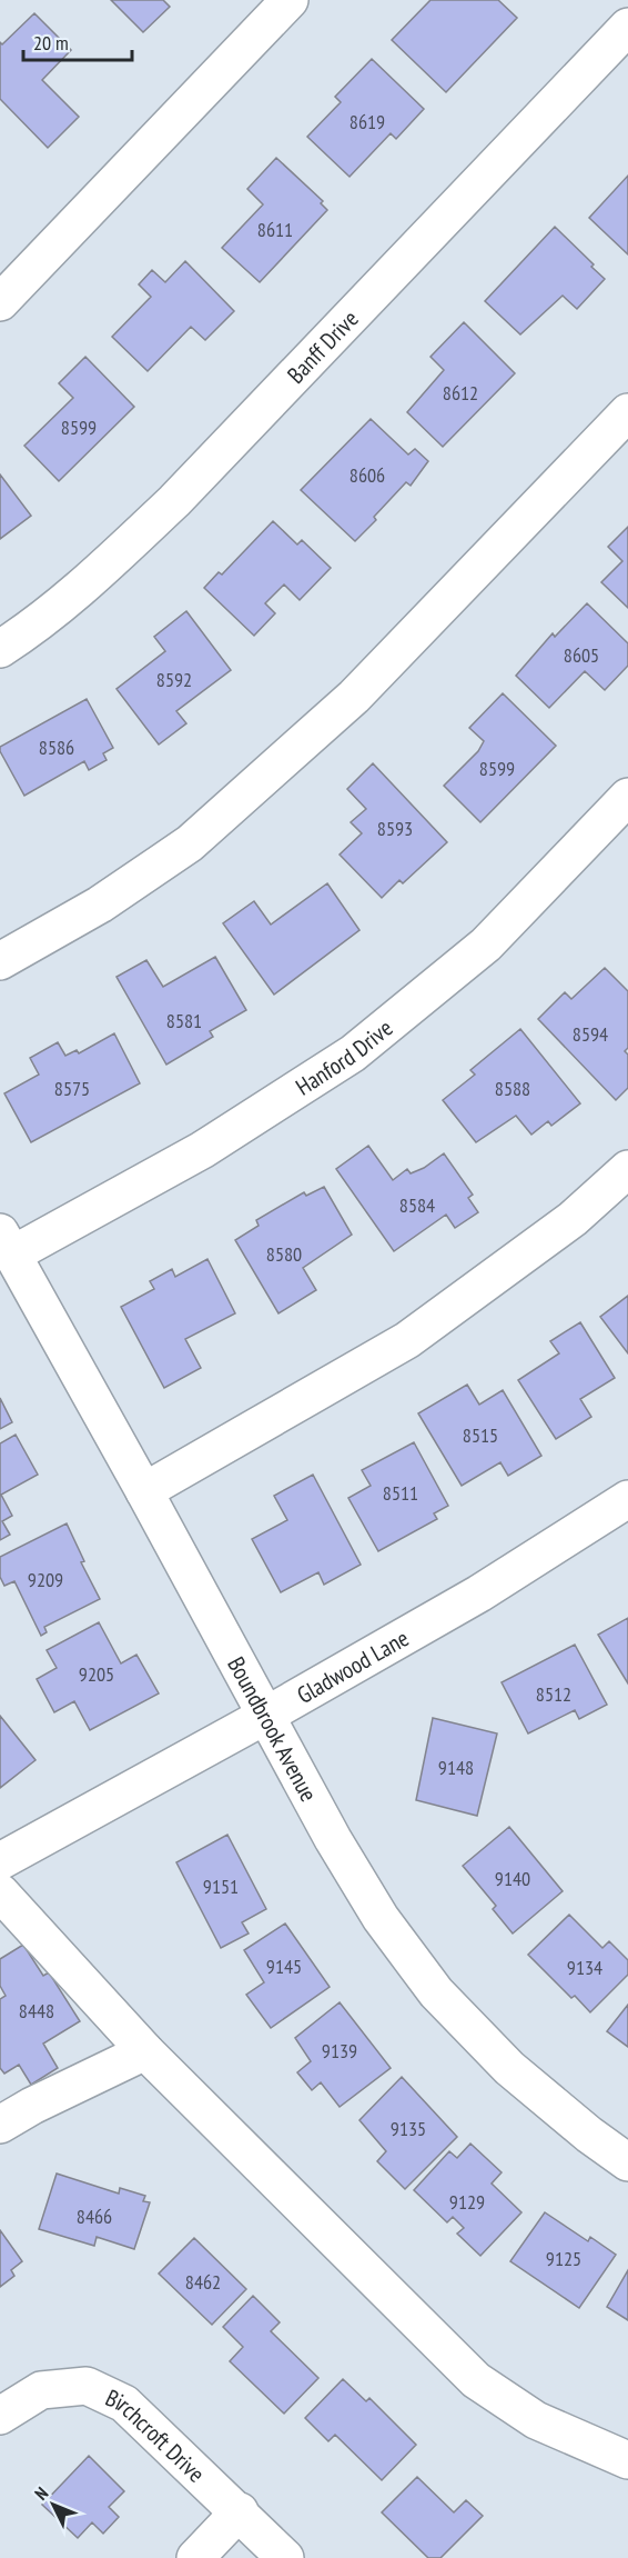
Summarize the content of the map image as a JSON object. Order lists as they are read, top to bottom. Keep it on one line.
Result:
{"streets":{"street":["Banff Drive","Hanford Drive","Gladwood Lane","Boundbrook Avenue","Birchcroft Drive"]},"crossings":[["Hanford Drive","Boundbrook Avenue"],["Gladwood Lane","Boundbrook Avenue"]],"house_numbers":["8619","8611","8612","8599","8606","8605","8592","8586","8599","8593","8581","8594","8575","8588","8584","8580","8515","8511","9209","9205","8512","9148","9140","9151","9145","9134","8448","9139","9135","9129","8466","9125","8462"],"scale_bar":"20 m","north":"top left"}
